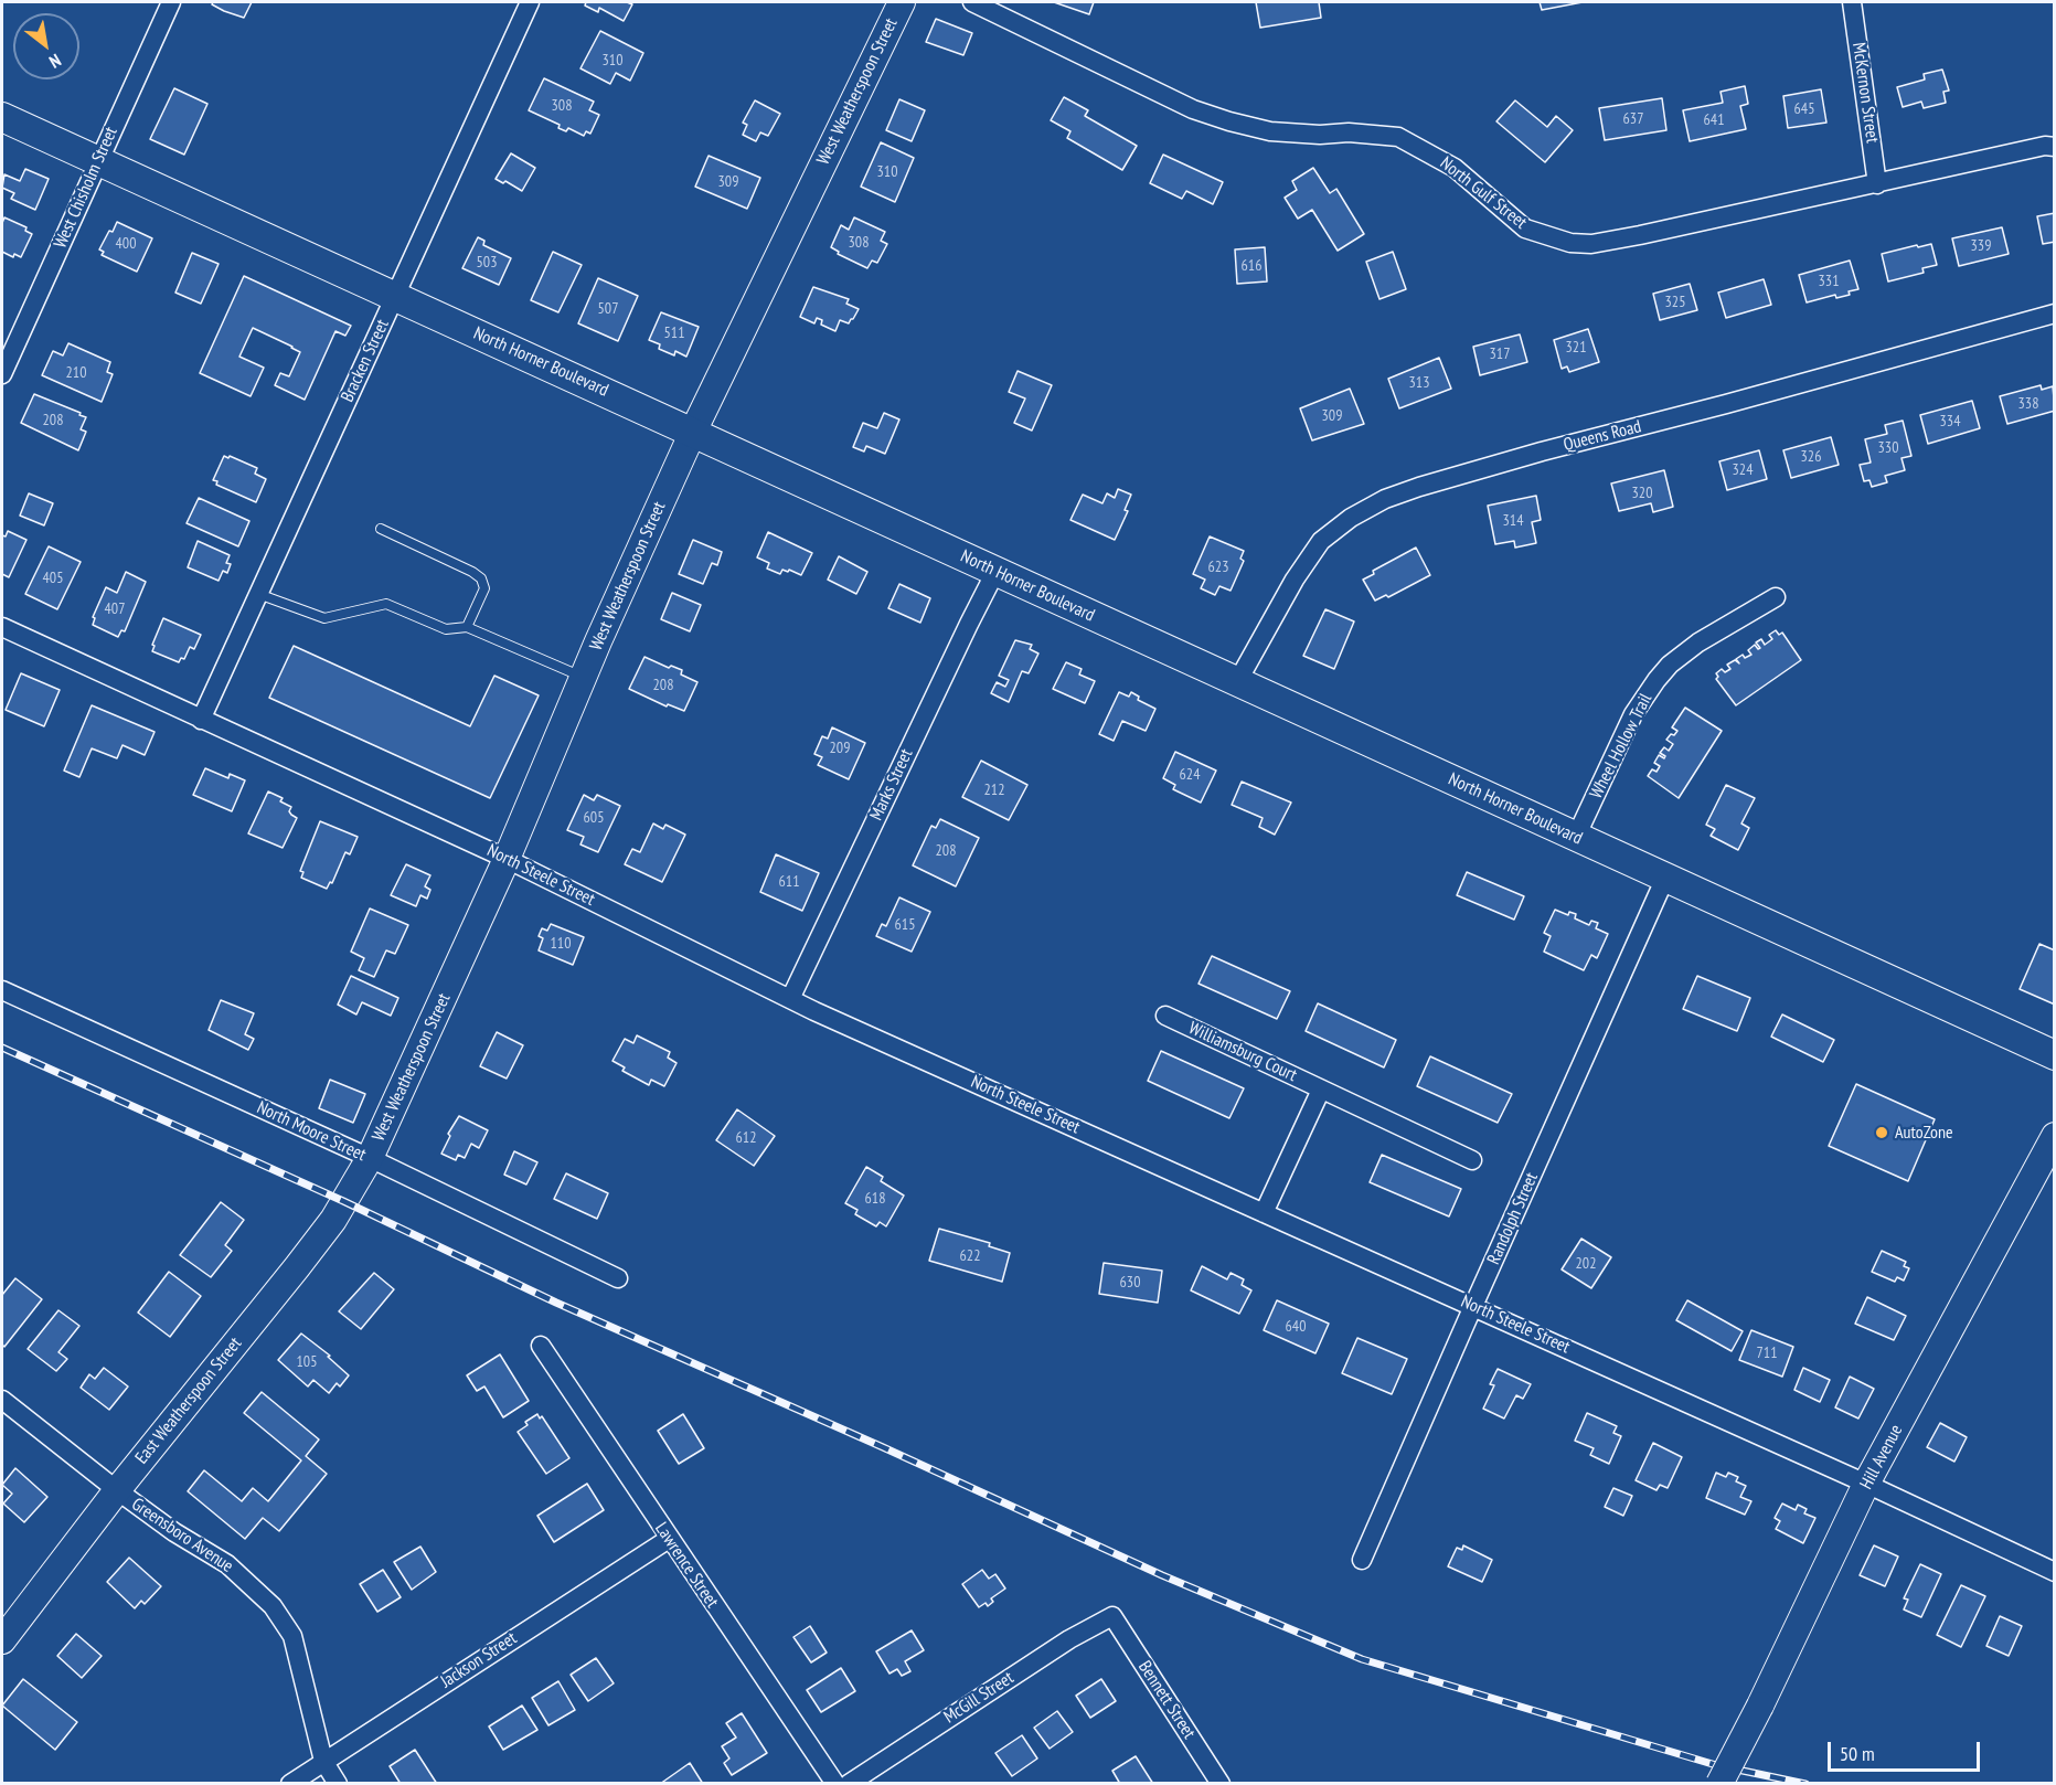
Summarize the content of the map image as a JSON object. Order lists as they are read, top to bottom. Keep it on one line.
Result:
{"streets":{"main road":["North Horner Boulevard"],"street":["West Weatherspoon Street","McKernon Street","West Chisholm Street","North Gulf Street","Bracken Street","Queens Road","Wheel Hollow Trail","Marks Street","North Steele Street","Williamsburg Court","North Moore Street","Randolph Street","East Weatherspoon Street","Hill Avenue","Greensboro Avenue","Lawrence Street","Jackson Street","McGill Street","Bennett Street"]},"crossings":[["West Weatherspoon Street","North Horner Boulevard"],["West Weatherspoon Street","North Steele Street"],["West Weatherspoon Street","North Moore Street"],["West Weatherspoon Street","East Weatherspoon Street"],["McKernon Street","North Gulf Street"],["West Chisholm Street","North Horner Boulevard"],["Bracken Street","North Horner Boulevard"],["Bracken Street","North Steele Street"],["North Horner Boulevard","Queens Road"],["North Horner Boulevard","Wheel Hollow Trail"],["North Horner Boulevard","Marks Street"],["North Horner Boulevard","Randolph Street"],["Marks Street","North Steele Street"],["North Steele Street","Randolph Street"],["North Steele Street","Hill Avenue"],["North Moore Street","East Weatherspoon Street"],["East Weatherspoon Street","Greensboro Avenue"],["Greensboro Avenue","Jackson Street"],["Lawrence Street","Jackson Street"],["McGill Street","Bennett Street"]],"places":["AutoZone"],"house_numbers":["310","308","645","637","641","310","309","308","400","339","503","616","331","325","507","511","321","317","210","313","338","309","208","334","330","326","324","320","314","623","405","407","208","209","624","212","605","208","611","615","110","612","618","622","202","630","640","711","105"],"scale_bar":"50 m","north":"bottom right"}
